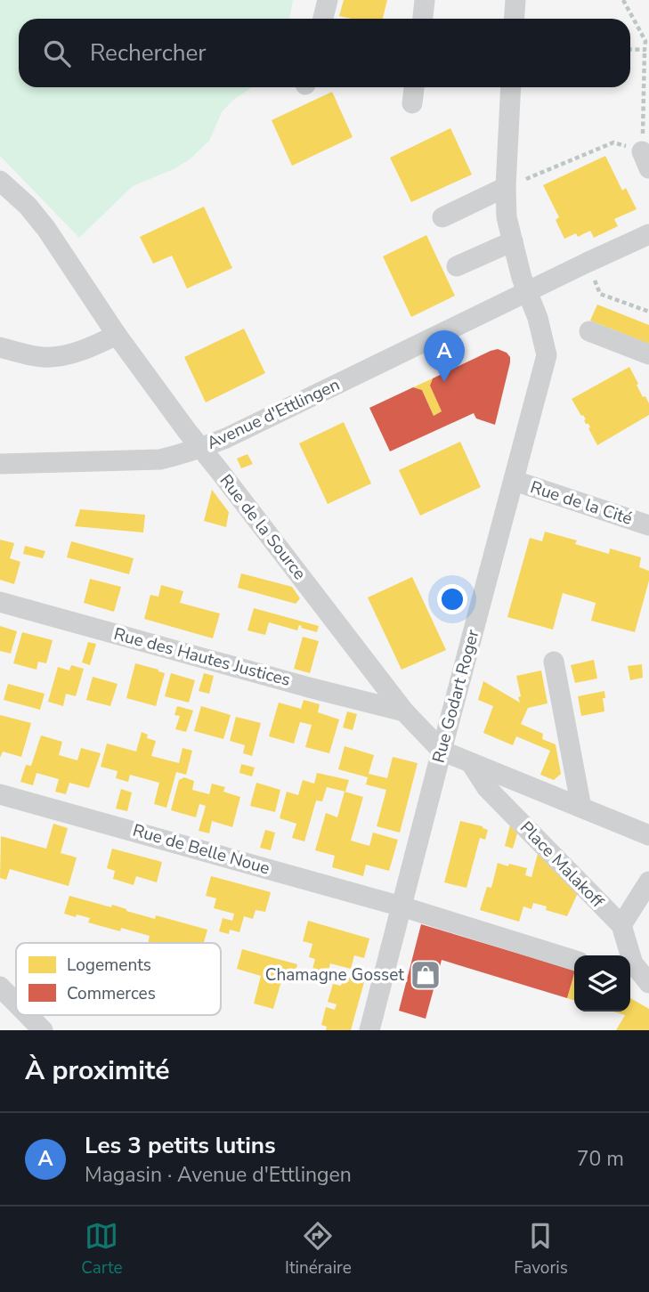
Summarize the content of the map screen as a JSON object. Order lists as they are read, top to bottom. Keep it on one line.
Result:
{"streets":{"street":["Avenue d'Ettlingen","Rue de la Cité","Rue de la Source","Rue des Hautes Justices","Rue Godart Roger","Rue de Belle Noue","Place Malakoff"]},"crossings":[["Avenue d'Ettlingen","Rue de la Source"],["Avenue d'Ettlingen","Rue Godart Roger"],["Rue de la Cité","Rue Godart Roger"],["Rue de la Source","Rue des Hautes Justices"],["Rue de la Source","Rue Godart Roger"],["Rue Godart Roger","Rue de Belle Noue"]],"places":{"shop":["Chamagne Gosset"]},"legend":["Logements","Commerces"],"page":{"search":"Rechercher","pins":"A","heading":"À proximité","list":[{"mark":"A","name":"Les 3 petits lutins","note":"Magasin · Avenue d'Ettlingen","value":"70 m"}],"nav":["Carte","Itinéraire","Favoris"]}}
